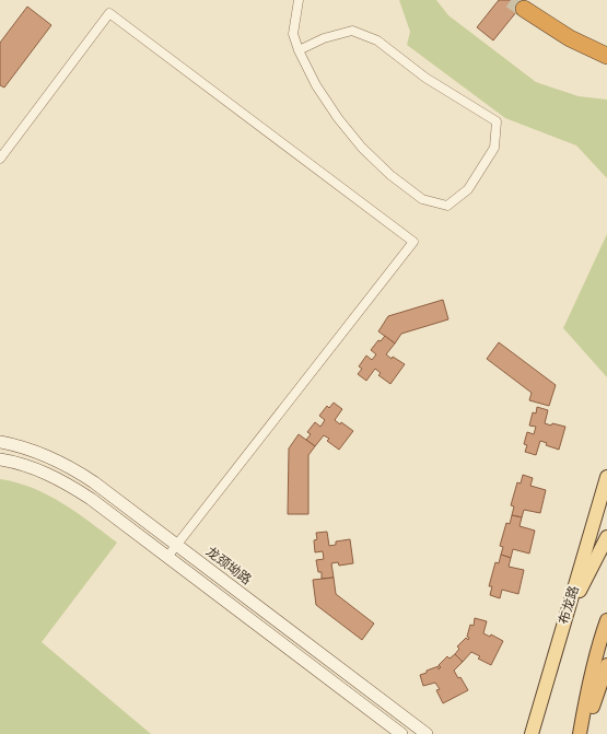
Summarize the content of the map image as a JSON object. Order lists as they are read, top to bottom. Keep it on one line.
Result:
{"streets":{"main road":["龙颈坳路","布龙路"]}}
